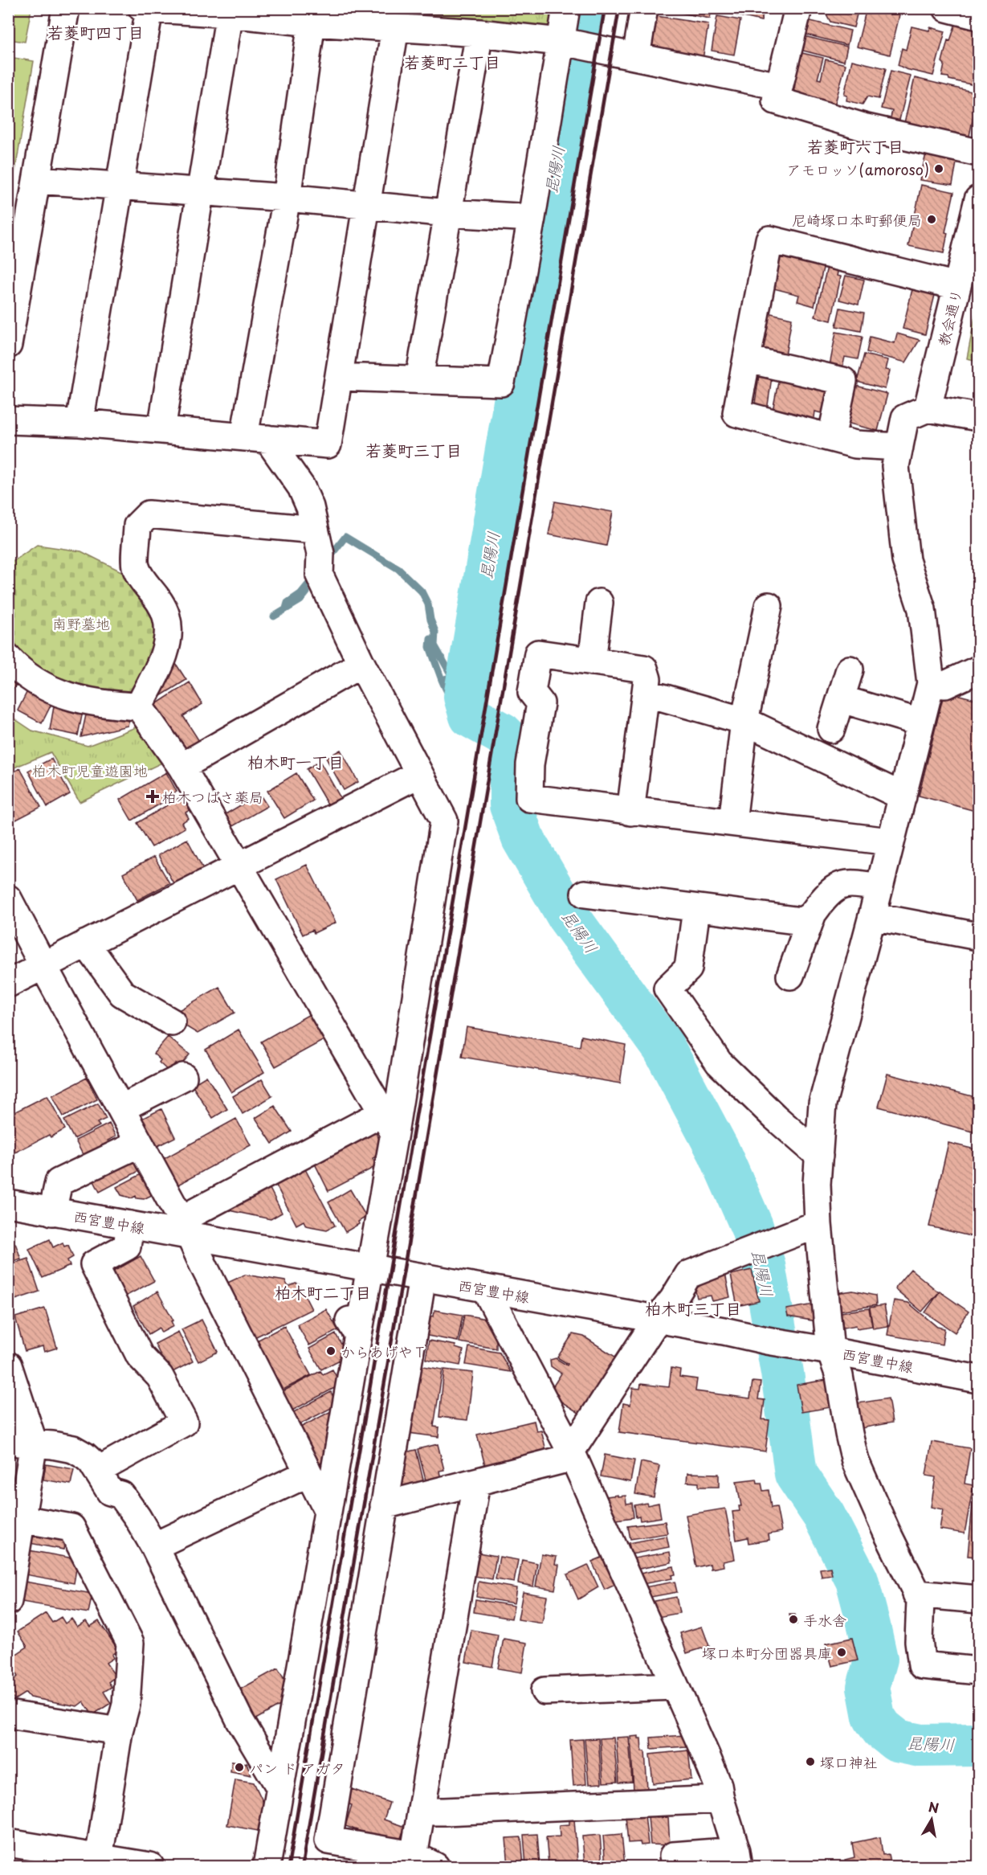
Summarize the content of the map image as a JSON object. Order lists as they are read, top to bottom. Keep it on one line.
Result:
{"streets":{"street":["教会通り","西宮豊中線"]},"districts":["若菱町四丁目","若菱町二丁目","若菱町六丁目","若菱町三丁目","柏木町一丁目","柏木町二丁目","柏木町三丁目"],"water":["昆陽川"],"parks":["南野墓地","柏木町児童遊園地"],"places":{"other":["アモロッソ(amoroso)","尼崎塚口本町郵便局","からあげやＴ","手水舎","塚口本町分団器具庫","塚口神社","パン ド アガタ"],"health":["柏木つばさ薬局"]},"north":"top"}
